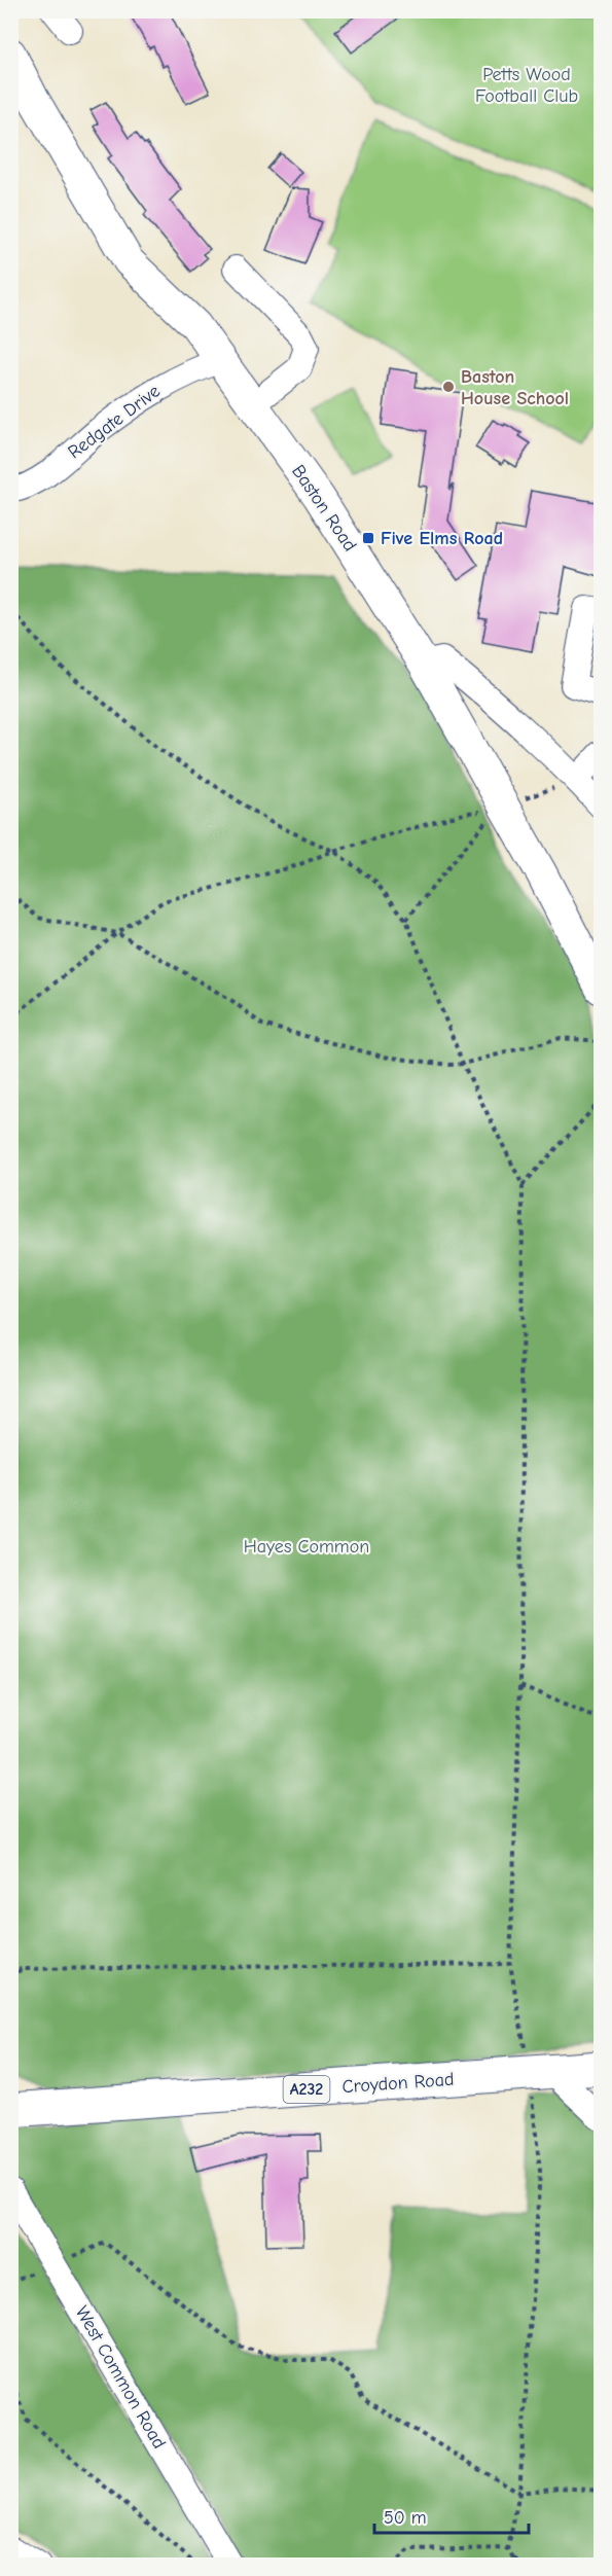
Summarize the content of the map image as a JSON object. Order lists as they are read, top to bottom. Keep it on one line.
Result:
{"streets":{"highway":["Croydon Road","A232"],"main road":["Baston Road"],"street":["Redgate Drive","West Common Road"]},"crossings":[["Redgate Drive","Baston Road"]],"parks":["Petts Wood Football Club","Hayes Common"],"places":{"other":["Baston House School"],"transit":["Five Elms Road"]},"scale_bar":"50 m"}
